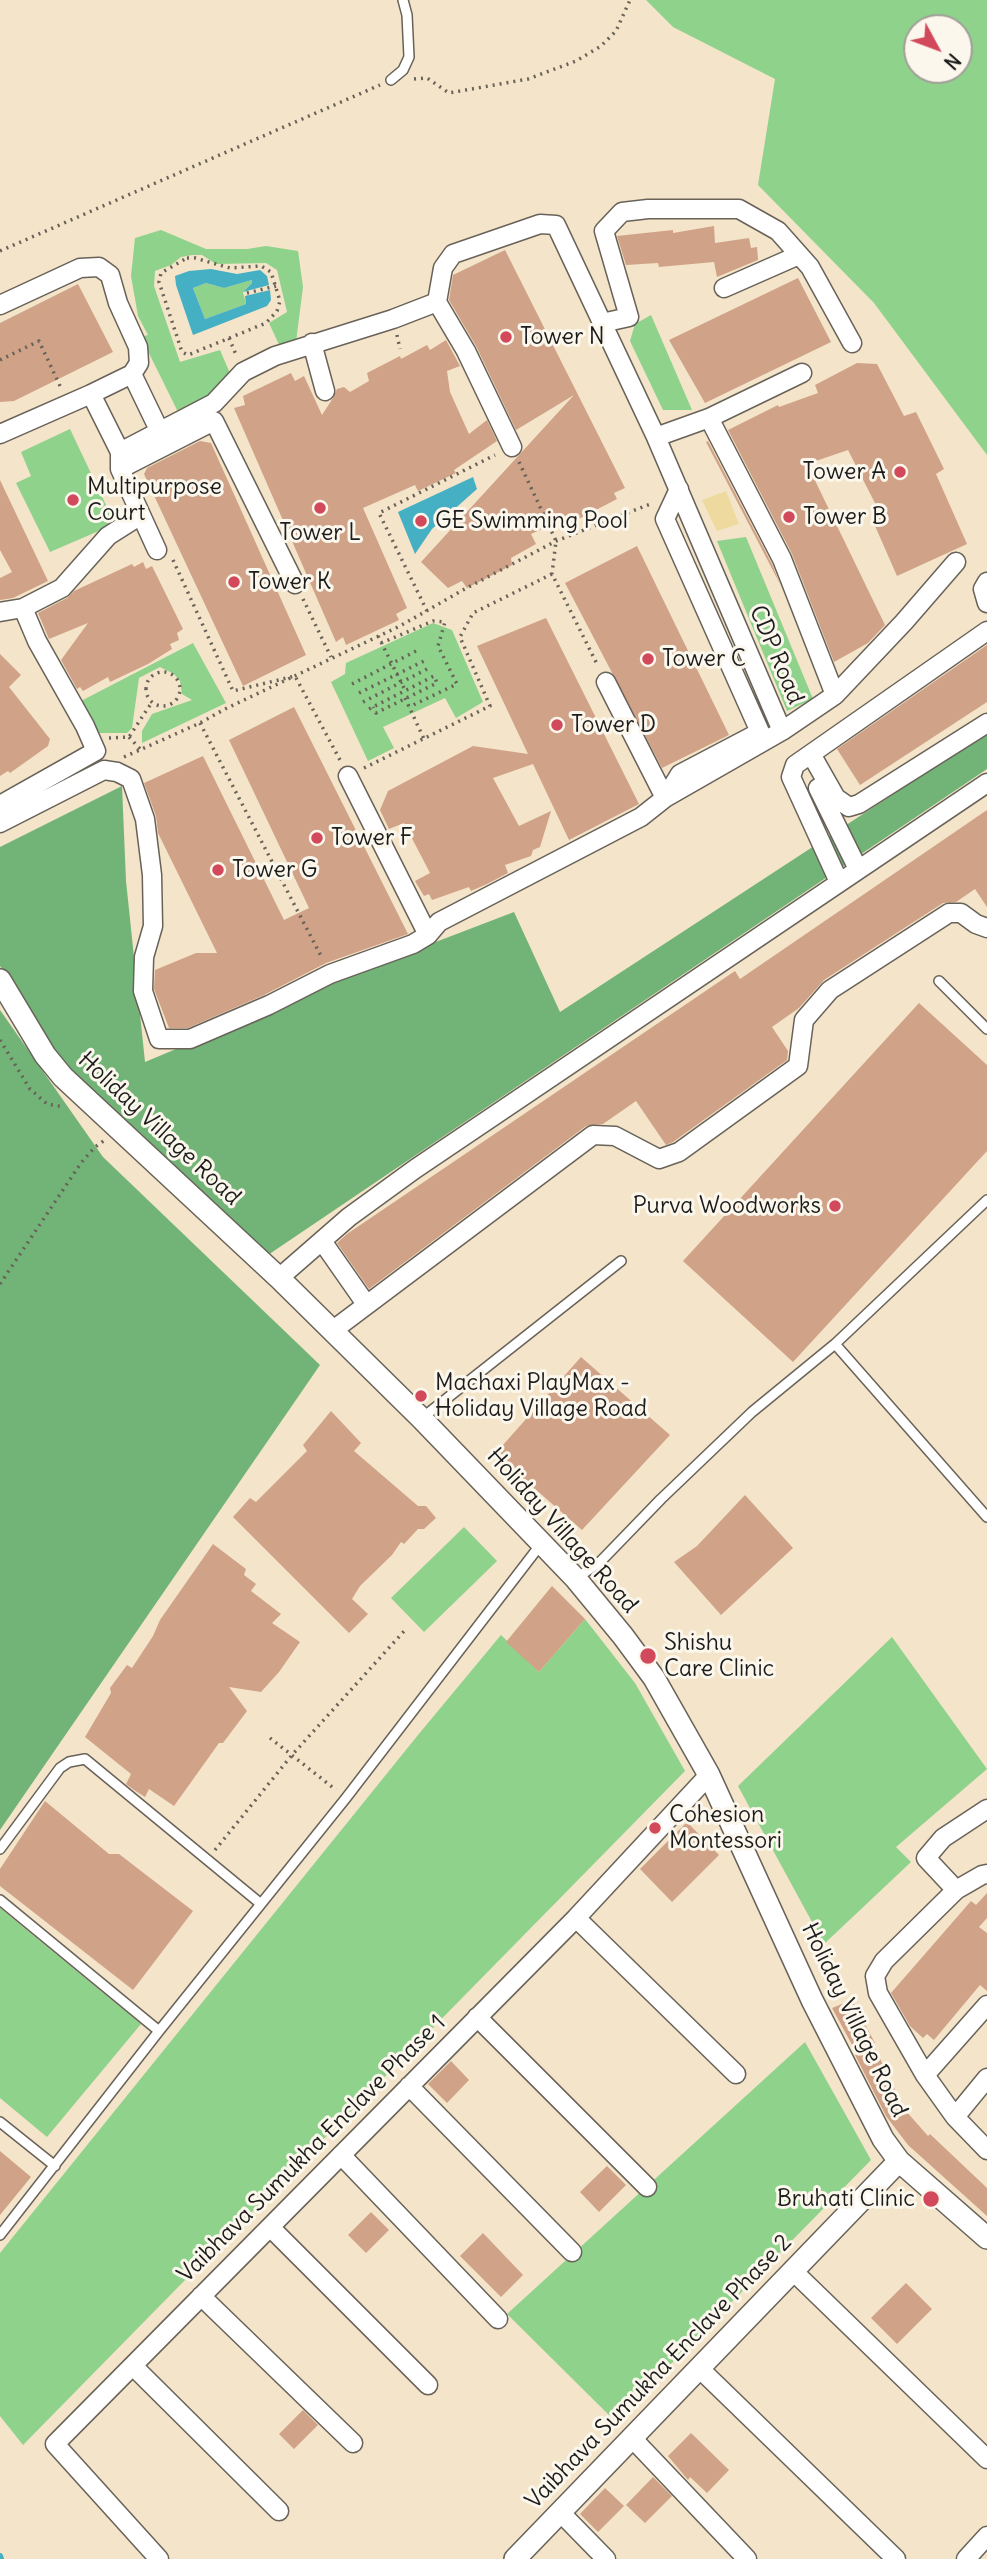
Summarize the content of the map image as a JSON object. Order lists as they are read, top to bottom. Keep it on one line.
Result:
{"streets":{"street":["CDP Road","Holiday Village Road","Vaibhava Sumukha Enclave Phase 1","Vaibhava Sumukha Enclave Phase 2"]},"crossings":[["Holiday Village Road","Vaibhava Sumukha Enclave Phase 1"],["Holiday Village Road","Vaibhava Sumukha Enclave Phase 2"]],"places":["Tower N","Tower A","Multipurpose Court","Tower L","Tower B","GE Swimming Pool","Tower K","Tower C","Tower D","Tower F","Tower G","Purva Woodworks","Machaxi PlayMax - Holiday Village Road","Shishu Care Clinic","Cohesion Montessori","Bruhati Clinic"],"north":"bottom right"}
